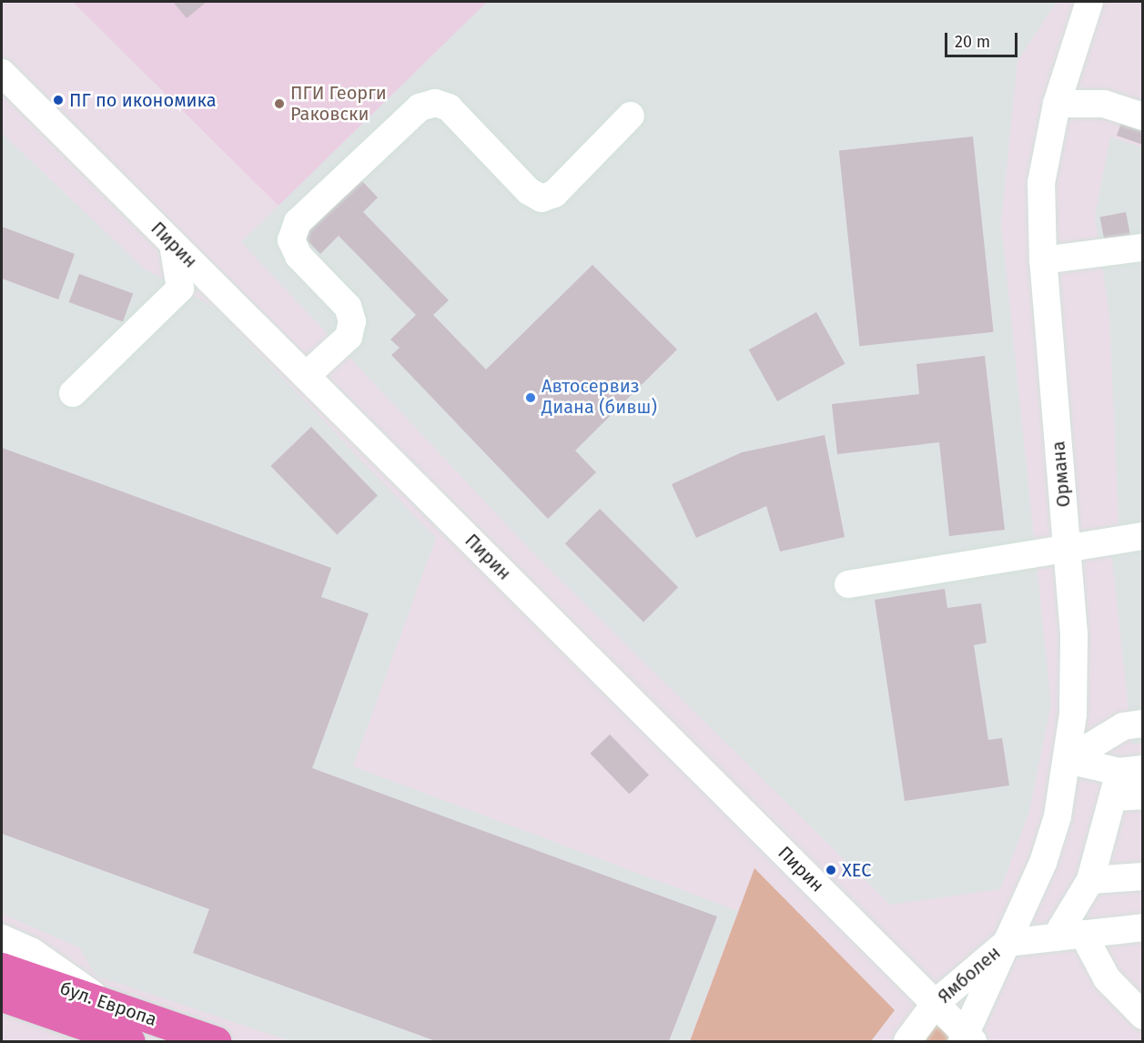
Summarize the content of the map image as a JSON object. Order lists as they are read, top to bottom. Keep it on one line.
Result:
{"streets":{"main road":["бул. Европа"],"street":["Пирин","Ормана","Ямболен"]},"crossings":[["Пирин","Ямболен"],["Ормана","Ямболен"]],"places":["ПГ по икономика","ПГИ Георги Раковски","Автосервиз Диана (бивш)","ХЕС"],"scale_bar":"20 m"}
